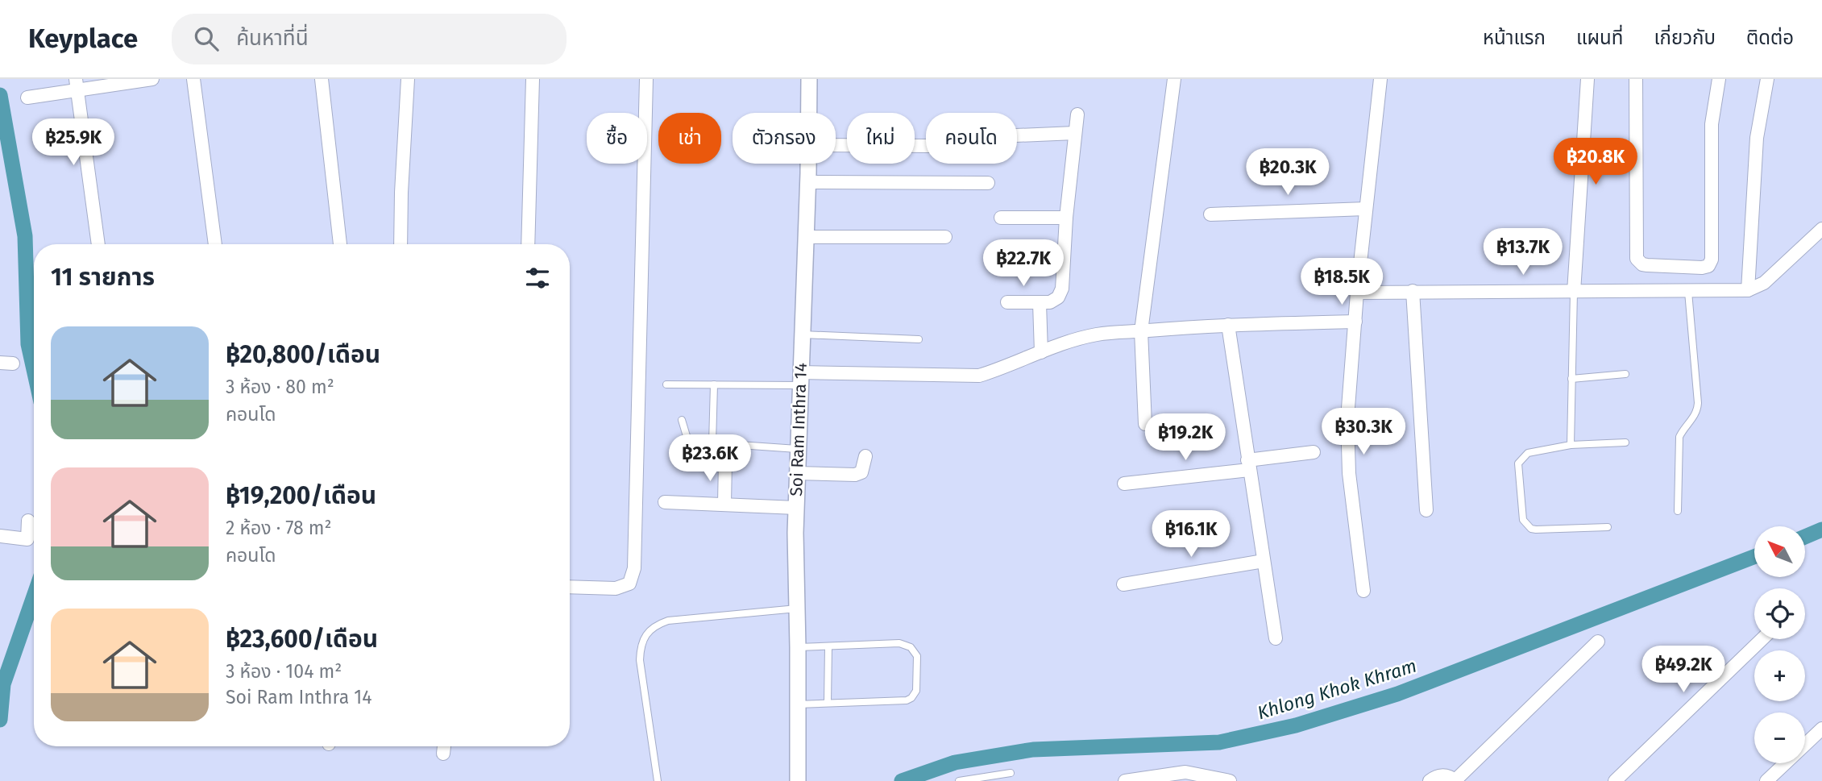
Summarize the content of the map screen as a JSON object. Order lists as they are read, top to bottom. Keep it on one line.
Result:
{"streets":{"street":["Soi Ram Inthra 14"]},"water":["Khlong Khok Khram"],"north":"top left","page":{"header":"Keyplace","search":"ค้นหาที่นี่","nav":["หน้าแรก","แผนที่","เกี่ยวกับ","ติดต่อ"],"chip":["ซื้อ","เช่า","ตัวกรอง","ใหม่","คอนโด"],"price":["฿25.9K","฿20.8K","฿20.3K","฿13.7K","฿22.7K","฿18.5K","฿30.3K","฿19.2K","฿23.6K","฿16.1K","฿49.2K"],"heading":"11 รายการ","list":[{"name":"฿20,800/เดือน","note":"3 ห้อง · 80 m² · คอนโด"},{"name":"฿19,200/เดือน","note":"2 ห้อง · 78 m² · คอนโด"},{"name":"฿23,600/เดือน","note":"3 ห้อง · 104 m² · Soi Ram Inthra 14"}],"map_buttons":["+","−"]}}
